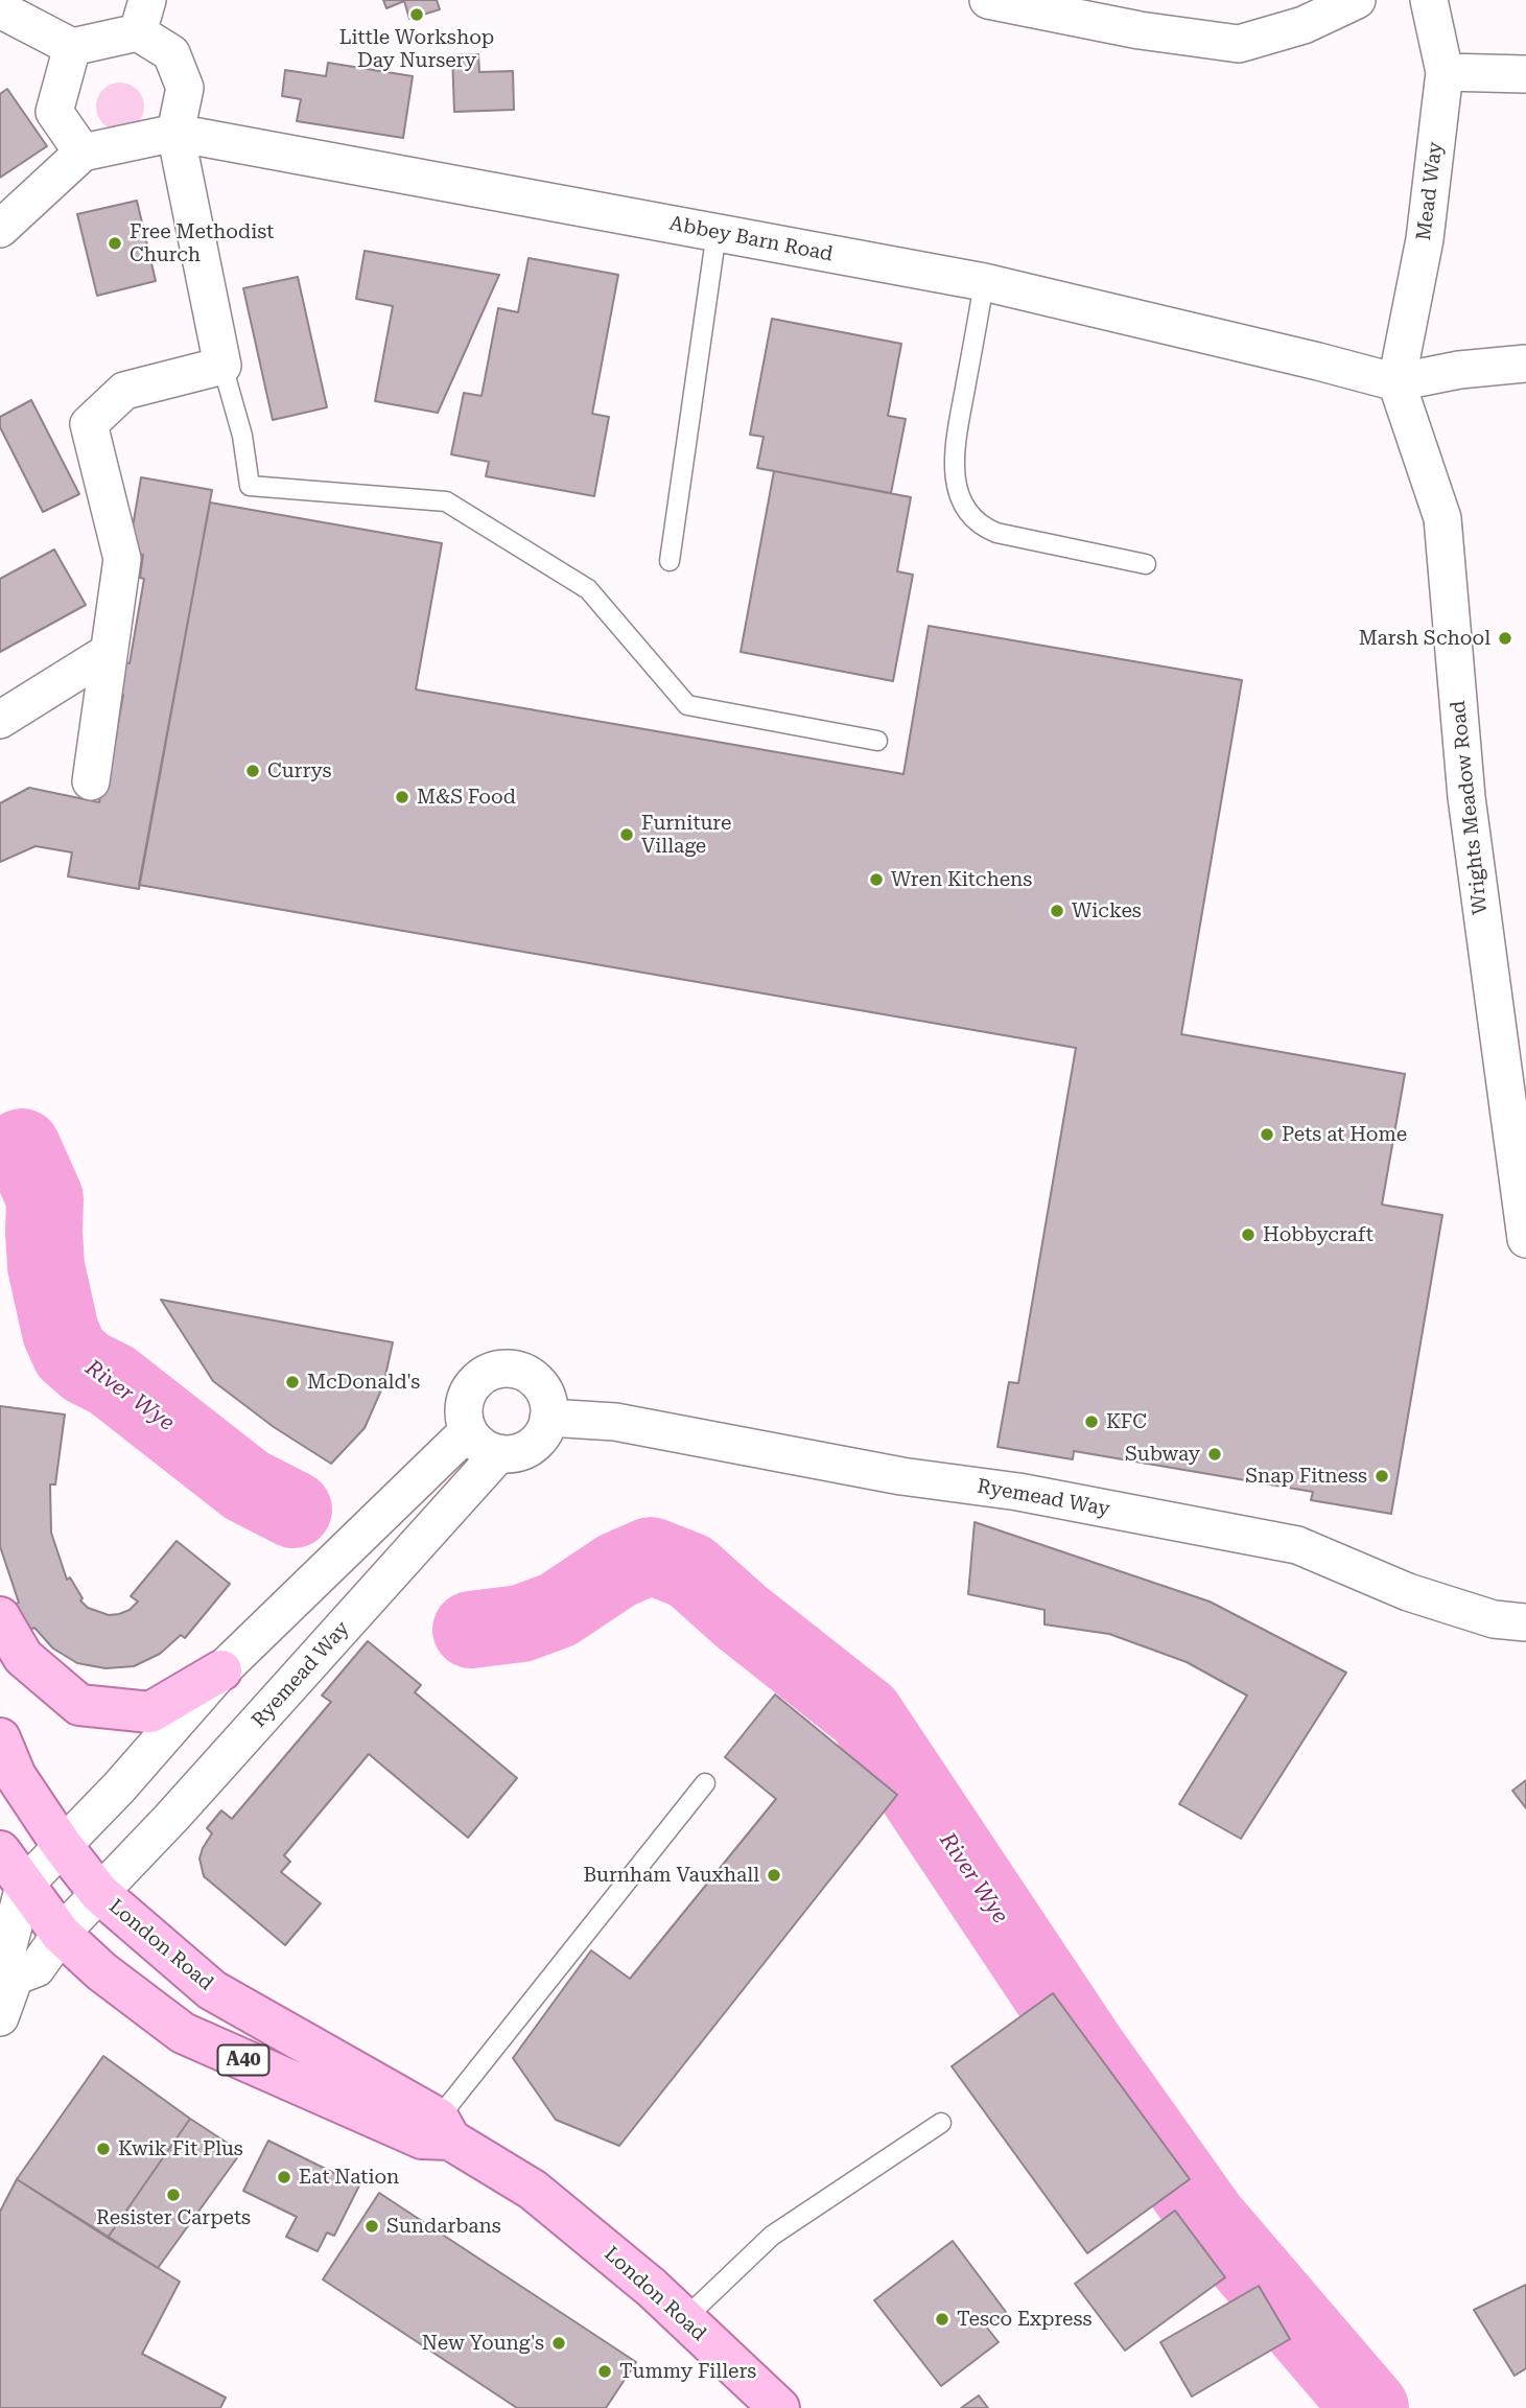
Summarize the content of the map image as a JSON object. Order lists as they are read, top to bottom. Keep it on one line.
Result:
{"streets":{"main road":["London Road","A40"],"street":["Mead Way","Abbey Barn Road","Wrights Meadow Road","Ryemead Way"]},"crossings":[["Mead Way","Abbey Barn Road"],["Mead Way","Wrights Meadow Road"],["Abbey Barn Road","Wrights Meadow Road"],["Ryemead Way","London Road"]],"water":["River Wye"],"places":["Little Workshop Day Nursery","Free Methodist Church","Marsh School","Currys","M&S Food","Furniture Village","Wren Kitchens","Wickes","Pets at Home","Hobbycraft","McDonald's","KFC","Subway","Snap Fitness","Burnham Vauxhall","Kwik Fit Plus","Eat Nation","Resister Carpets","Sundarbans","Tesco Express","New Young's","Tummy Fillers"]}
